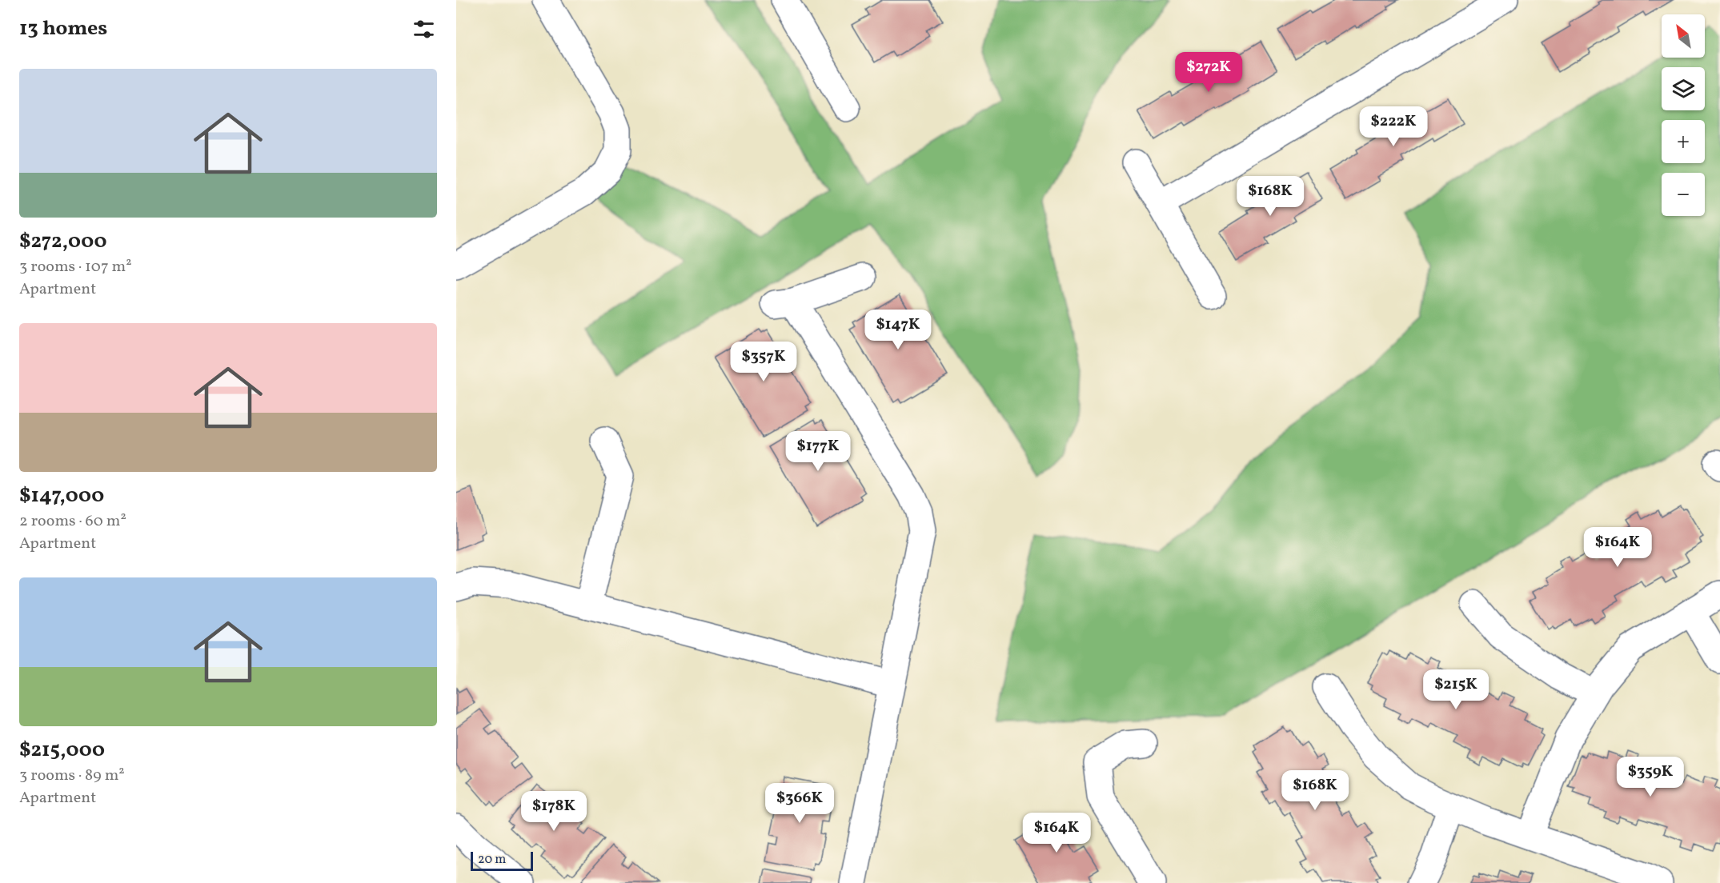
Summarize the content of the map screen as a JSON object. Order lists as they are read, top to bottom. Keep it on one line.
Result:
{"scale_bar":"20 m","north":"top left","page":{"heading":"13 homes","map_buttons":["+","−"],"price":["$272K","$222K","$168K","$147K","$357K","$177K","$164K","$215K","$359K","$168K","$366K","$178K","$164K"],"list":[{"name":"$272,000","note":"3 rooms · 107 m² · Apartment"},{"name":"$147,000","note":"2 rooms · 60 m² · Apartment"},{"name":"$215,000","note":"3 rooms · 89 m² · Apartment"}],"scale":"20 m"}}
